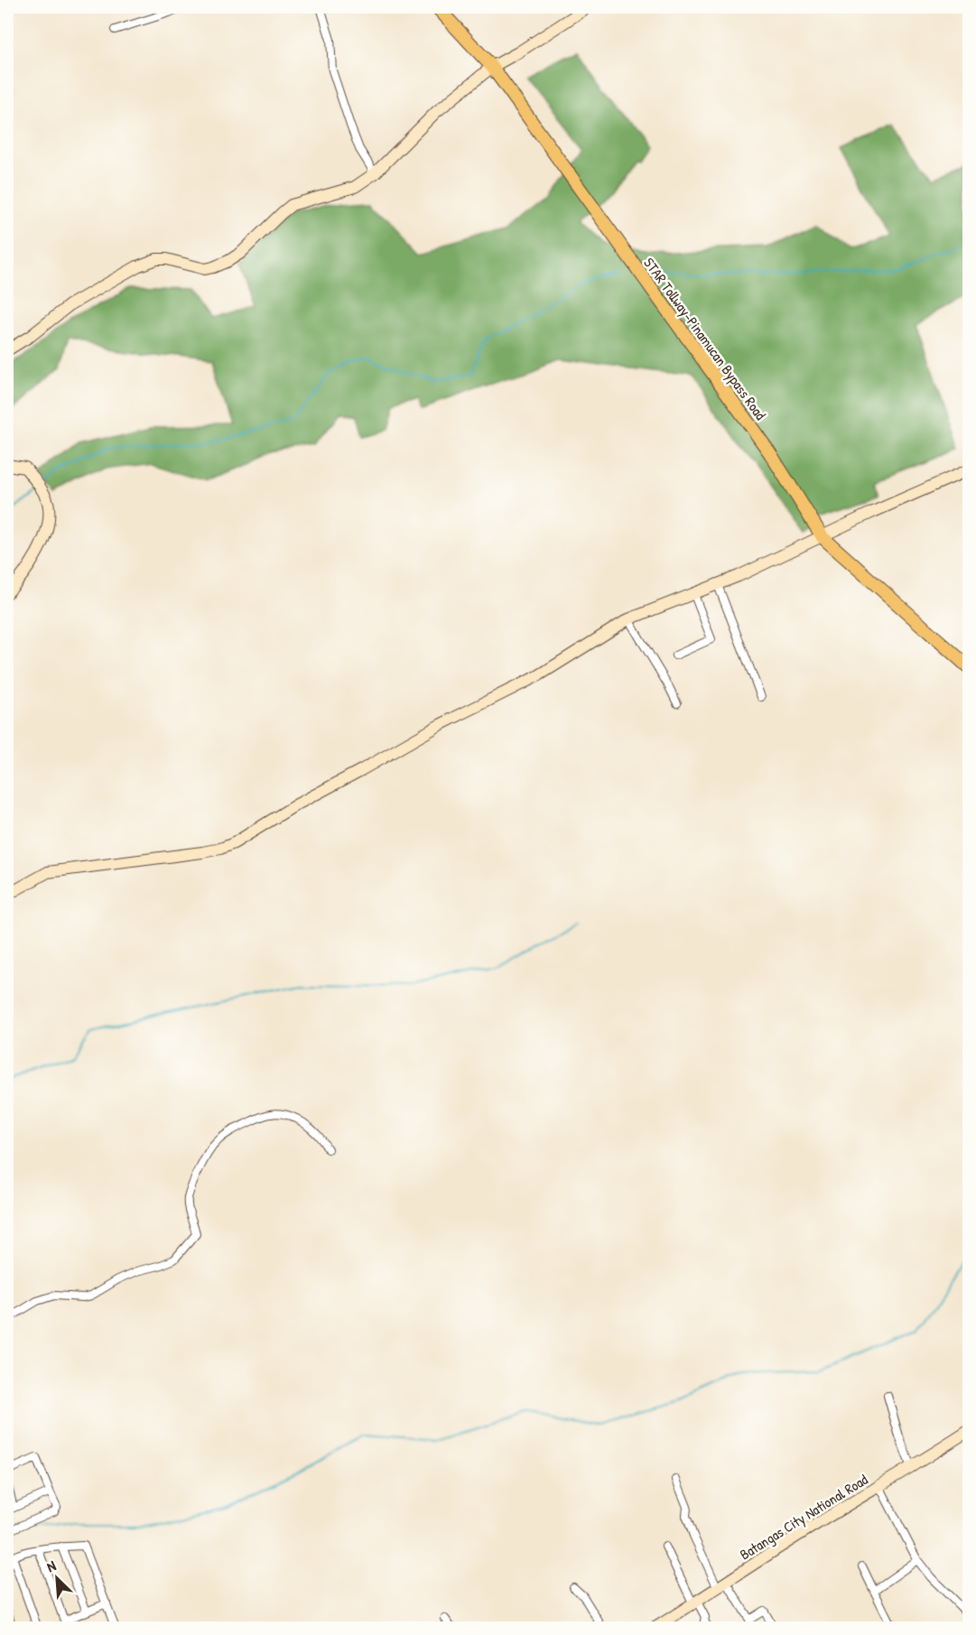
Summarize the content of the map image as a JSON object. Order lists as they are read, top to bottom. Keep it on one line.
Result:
{"streets":{"main road":["STAR Tollway-Pinamucan Bypass Road"],"street":["Batangas City National Road"]},"north":"top left"}
